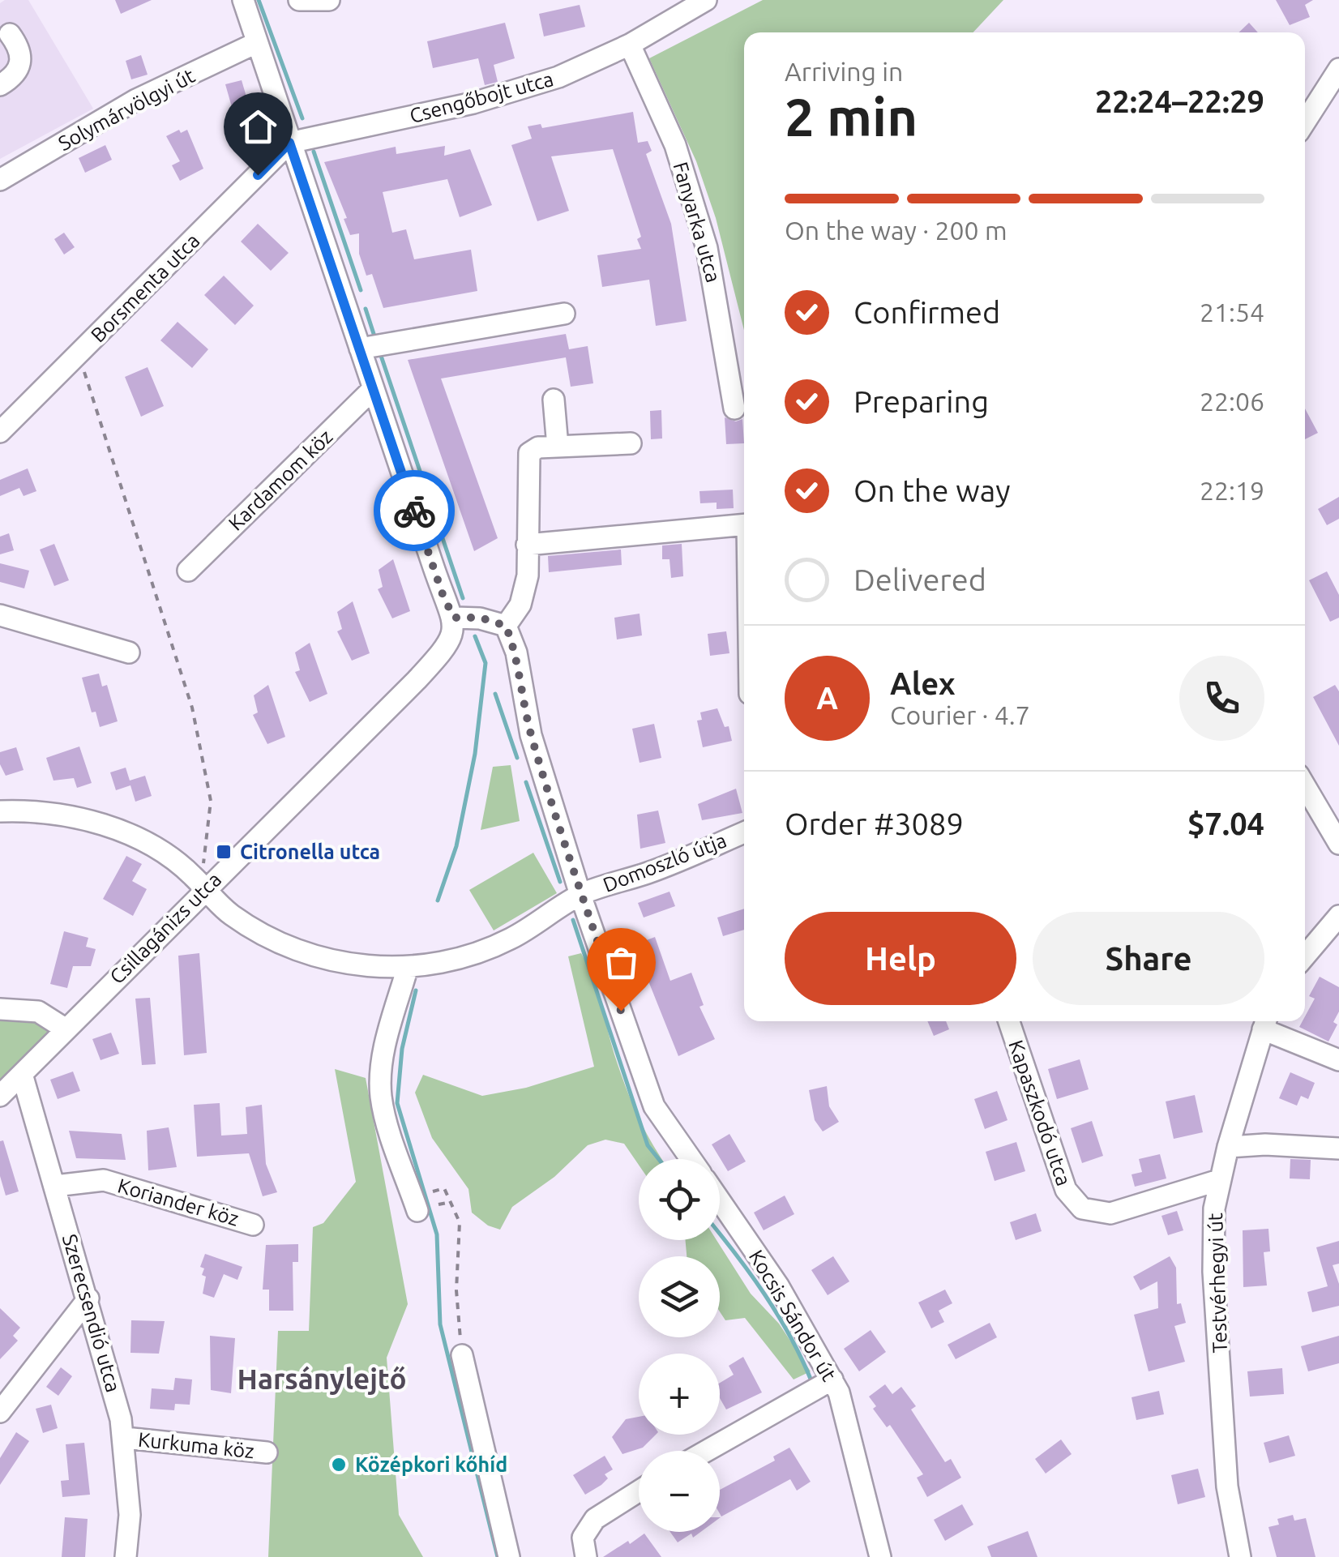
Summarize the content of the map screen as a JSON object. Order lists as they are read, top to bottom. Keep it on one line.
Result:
{"streets":{"street":["Csengőbojt utca","Solymárvölgyi út","Fanyarka utca","Borsmenta utca","Kardamom köz","Domoszló útja","Csillagánizs utca","Kapaszkodó utca","Koriander köz","Testvérhegyi út","Szerecsendió utca","Kocsis Sándor út","Kurkuma köz"]},"crossings":[["Csengőbojt utca","Fanyarka utca"],["Csengőbojt utca","Borsmenta utca"],["Domoszló útja","Csillagánizs utca"],["Csillagánizs utca","Szerecsendió utca"],["Kapaszkodó utca","Testvérhegyi út"],["Koriander köz","Szerecsendió utca"],["Szerecsendió utca","Kurkuma köz"]],"districts":["Harsánylejtő"],"places":{"transit":["Citronella utca"],"other":["Középkori kőhíd"]},"page":{"heading":["2 min","Arriving in","22:24–22:29"],"panel":["Alex","Courier · 4.7","Order #3089","$7.04"],"bar":"On the way · 200 m","list":[["Confirmed","21:54"],["Preparing","22:06"],["On the way","22:19"],"Delivered"],"round":"A","buttons":["Help","Share"],"map_buttons":["+","−"]}}
